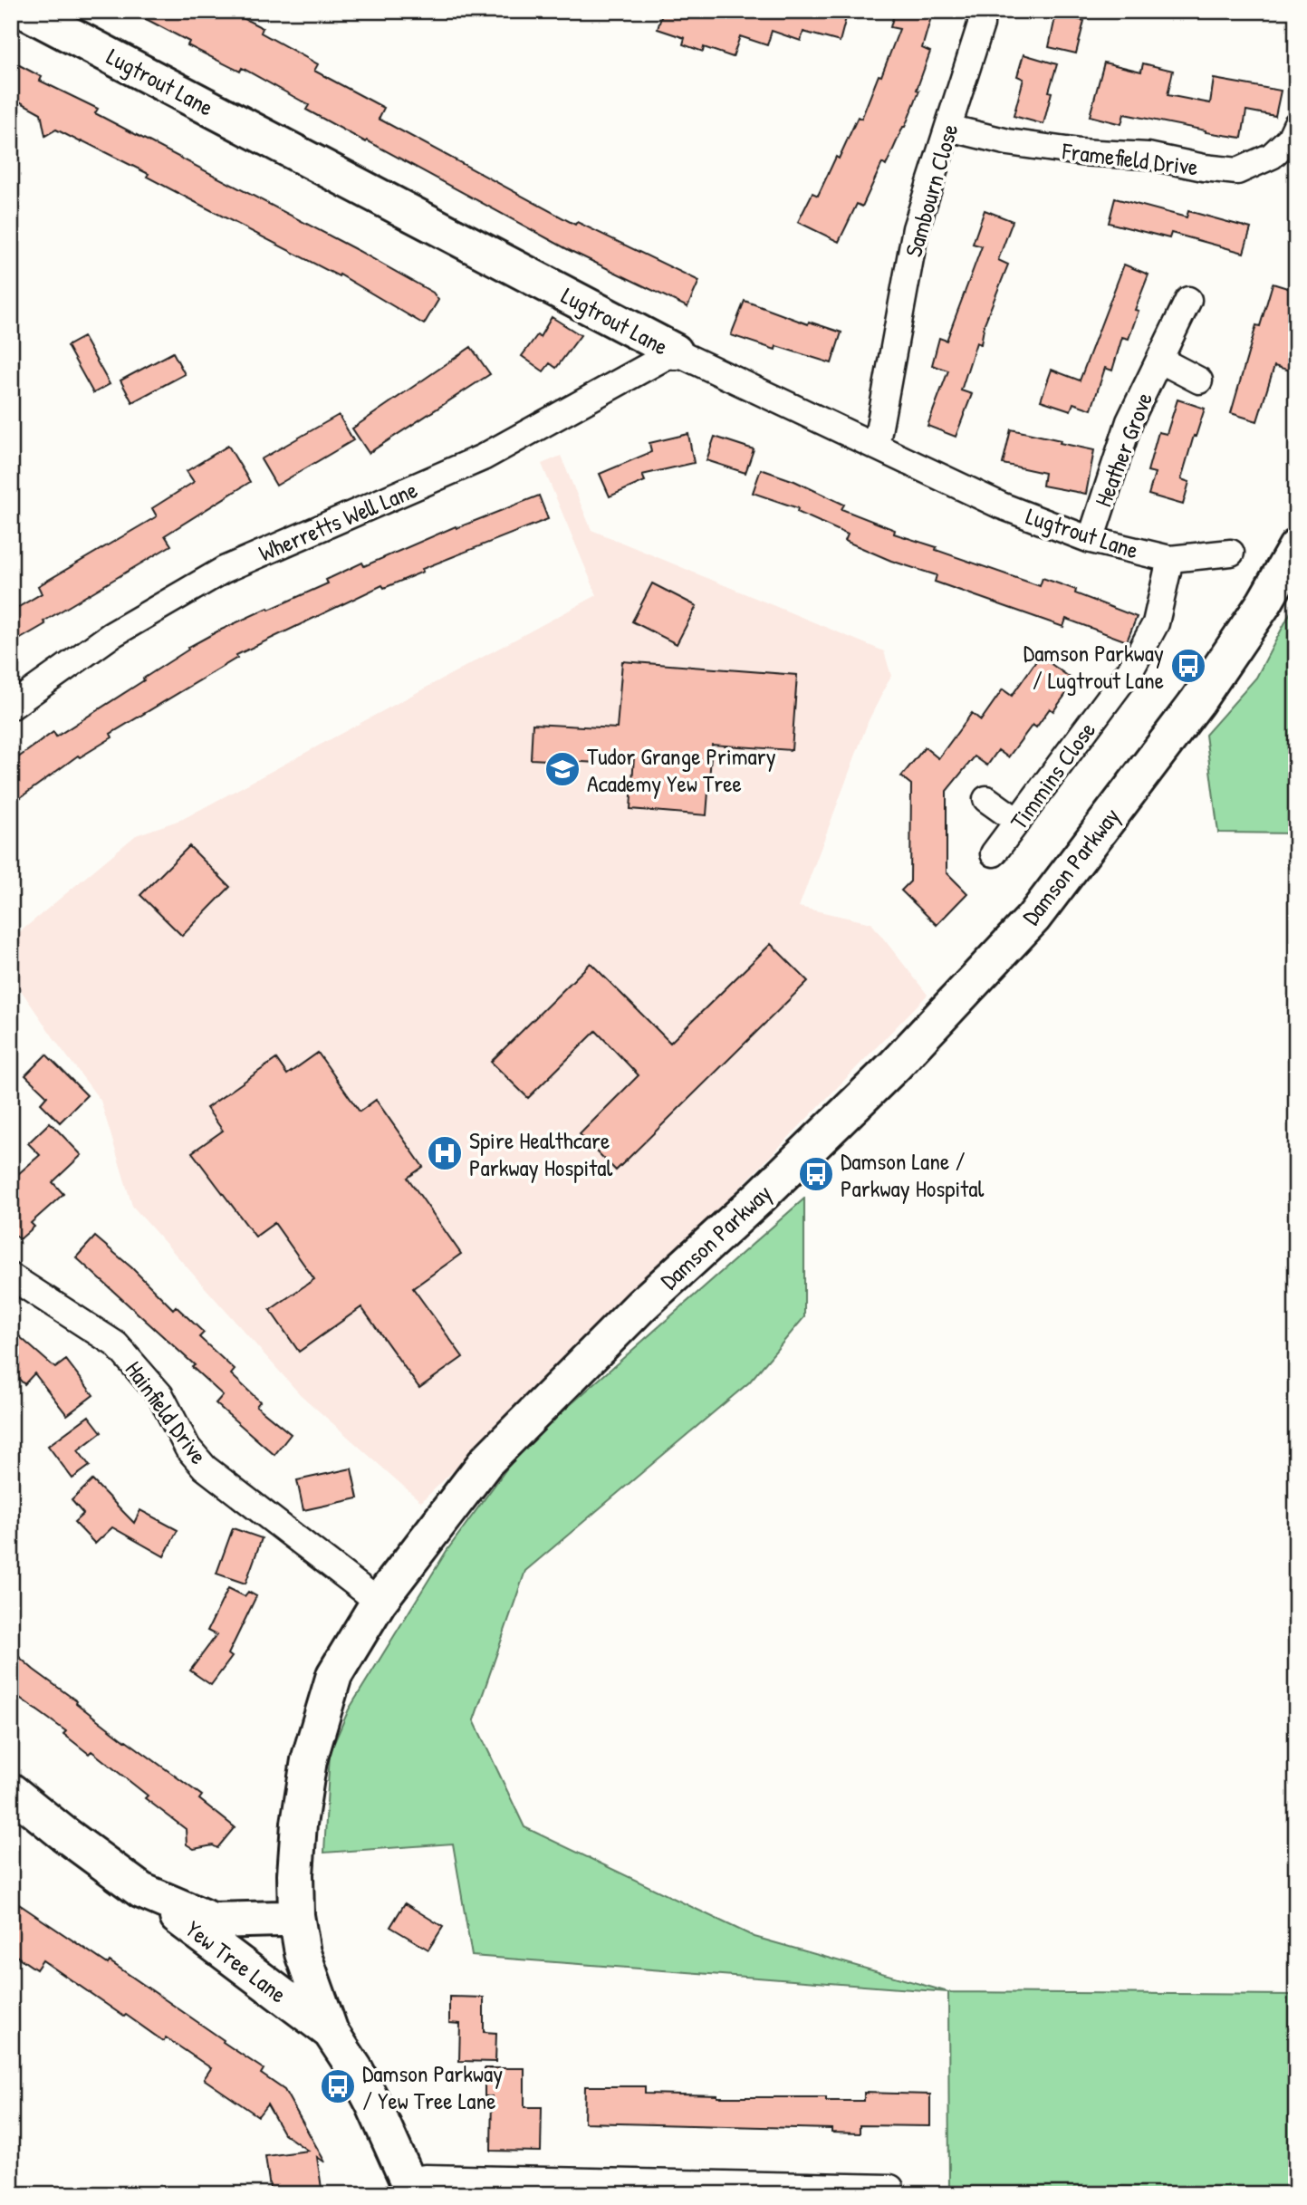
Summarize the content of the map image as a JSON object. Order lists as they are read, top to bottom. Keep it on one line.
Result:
{"streets":{"street":["Lugtrout Lane","Framefield Drive","Sambourn Close","Heather Grove","Wherretts Well Lane","Timmins Close","Damson Parkway","Hainfield Drive","Yew Tree Lane"]},"crossings":[["Lugtrout Lane","Sambourn Close"],["Lugtrout Lane","Heather Grove"],["Lugtrout Lane","Wherretts Well Lane"],["Lugtrout Lane","Timmins Close"],["Framefield Drive","Sambourn Close"],["Damson Parkway","Hainfield Drive"],["Damson Parkway","Yew Tree Lane"]],"places":{"bus stop":["Damson Parkway / Lugtrout Lane","Damson Lane / Parkway Hospital","Damson Parkway / Yew Tree Lane"],"school or university":["Tudor Grange Primary Academy Yew Tree"],"hospital":["Spire Healthcare Parkway Hospital"]}}
